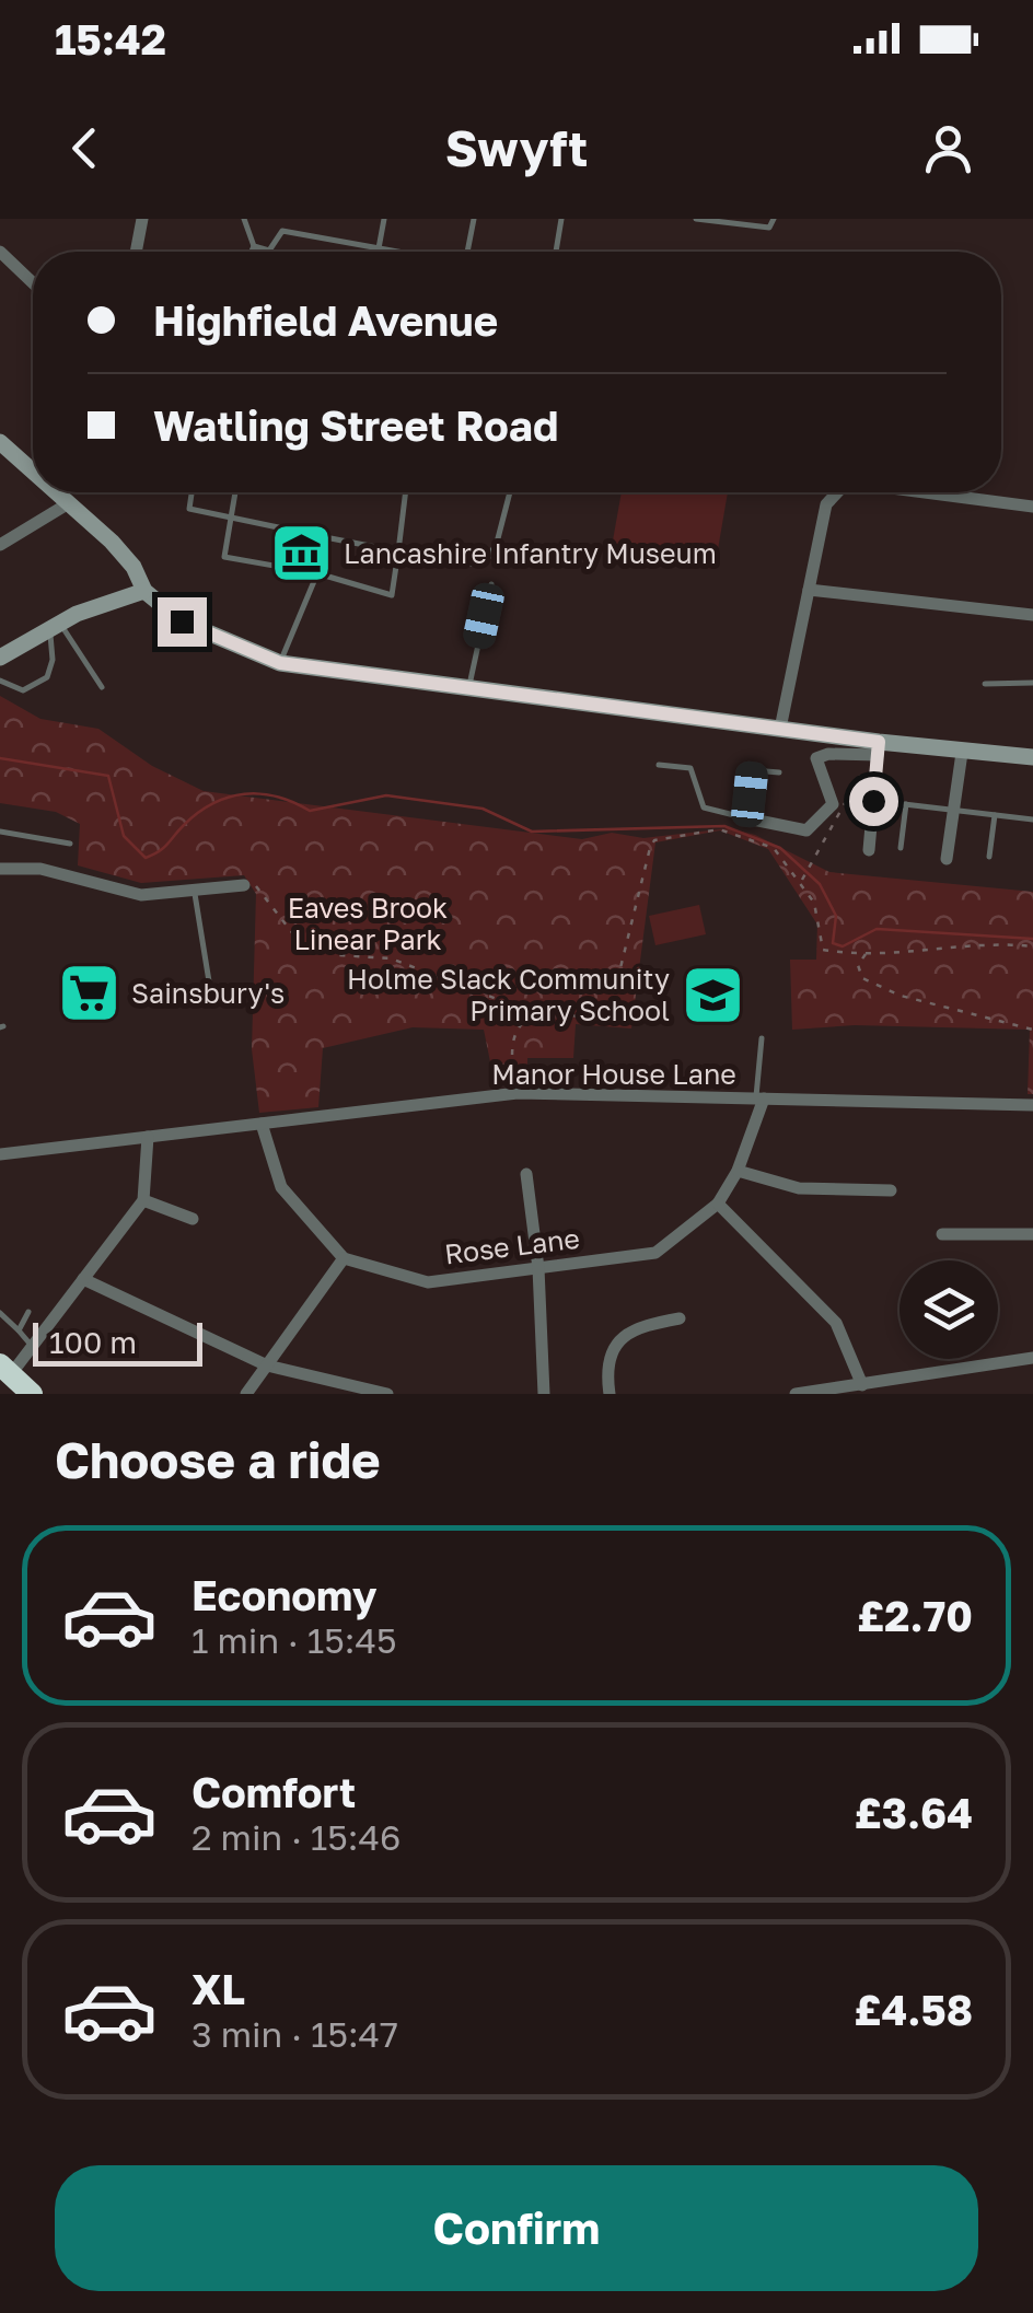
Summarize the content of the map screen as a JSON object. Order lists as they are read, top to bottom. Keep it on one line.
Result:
{"streets":{"street":["Manor House Lane","Rose Lane"]},"crossings":[["Manor House Lane","Rose Lane"]],"parks":["Eaves Brook Linear Park"],"places":{"museum":["Lancashire Infantry Museum"],"supermarket":["Sainsbury's"],"school or university":["Holme Slack Community Primary School"]},"scale_bar":"100 m","page":{"status":"15:42","header":"Swyft","banner":["Highfield Avenue","Watling Street Road"],"scale":"100 m","heading":"Choose a ride","list":[{"name":"Economy","note":"1 min · 15:45","value":"£2.70"},{"name":"Comfort","note":"2 min · 15:46","value":"£3.64"},{"name":"XL","note":"3 min · 15:47","value":"£4.58"}],"buttons":"Confirm"}}
